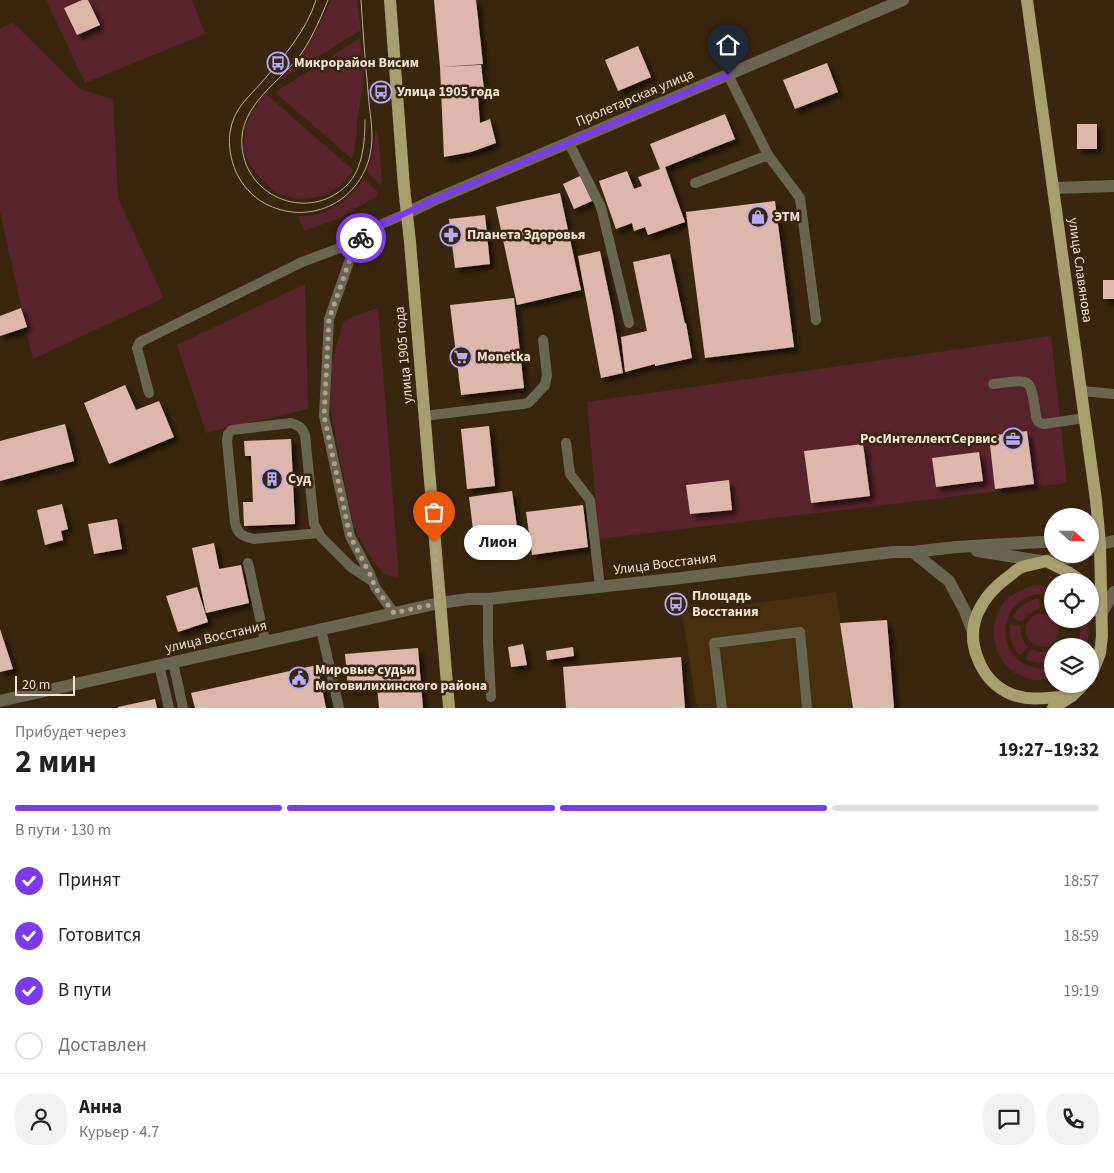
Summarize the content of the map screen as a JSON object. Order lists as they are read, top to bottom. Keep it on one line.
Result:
{"streets":{"main road":["улица Славянова","улица 1905 года"],"street":["Пролетарская улица","Улица Восстания","улица Восстания"]},"crossings":[["Пролетарская улица","улица 1905 года"],["улица 1905 года","Улица Восстания"],["улица 1905 года","улица Восстания"],["Улица Восстания","улица Восстания"]],"places":{"bus stop":["Микрорайон Висим","Улица 1905 года","Площадь Восстания"],"shop":["ЭТМ"],"pharmacy":["Планета Здоровья"],"supermarket":["Monetka"],"office":["РосИнтеллектСервис"],"building":["Суд"],"other":["Лион"],"public building":["Мировые судьи Мотовилихинского района"]},"scale_bar":"20 m","north":"right","page":{"bubble":"Лион","scale":"20 m","heading":["2 мин","Прибудет через","19:27–19:32"],"panel":["Анна","Курьер · 4.7"],"bar":"В пути · 130 m","list":[["Принят","18:57"],["Готовится","18:59"],["В пути","19:19"],"Доставлен"]}}
